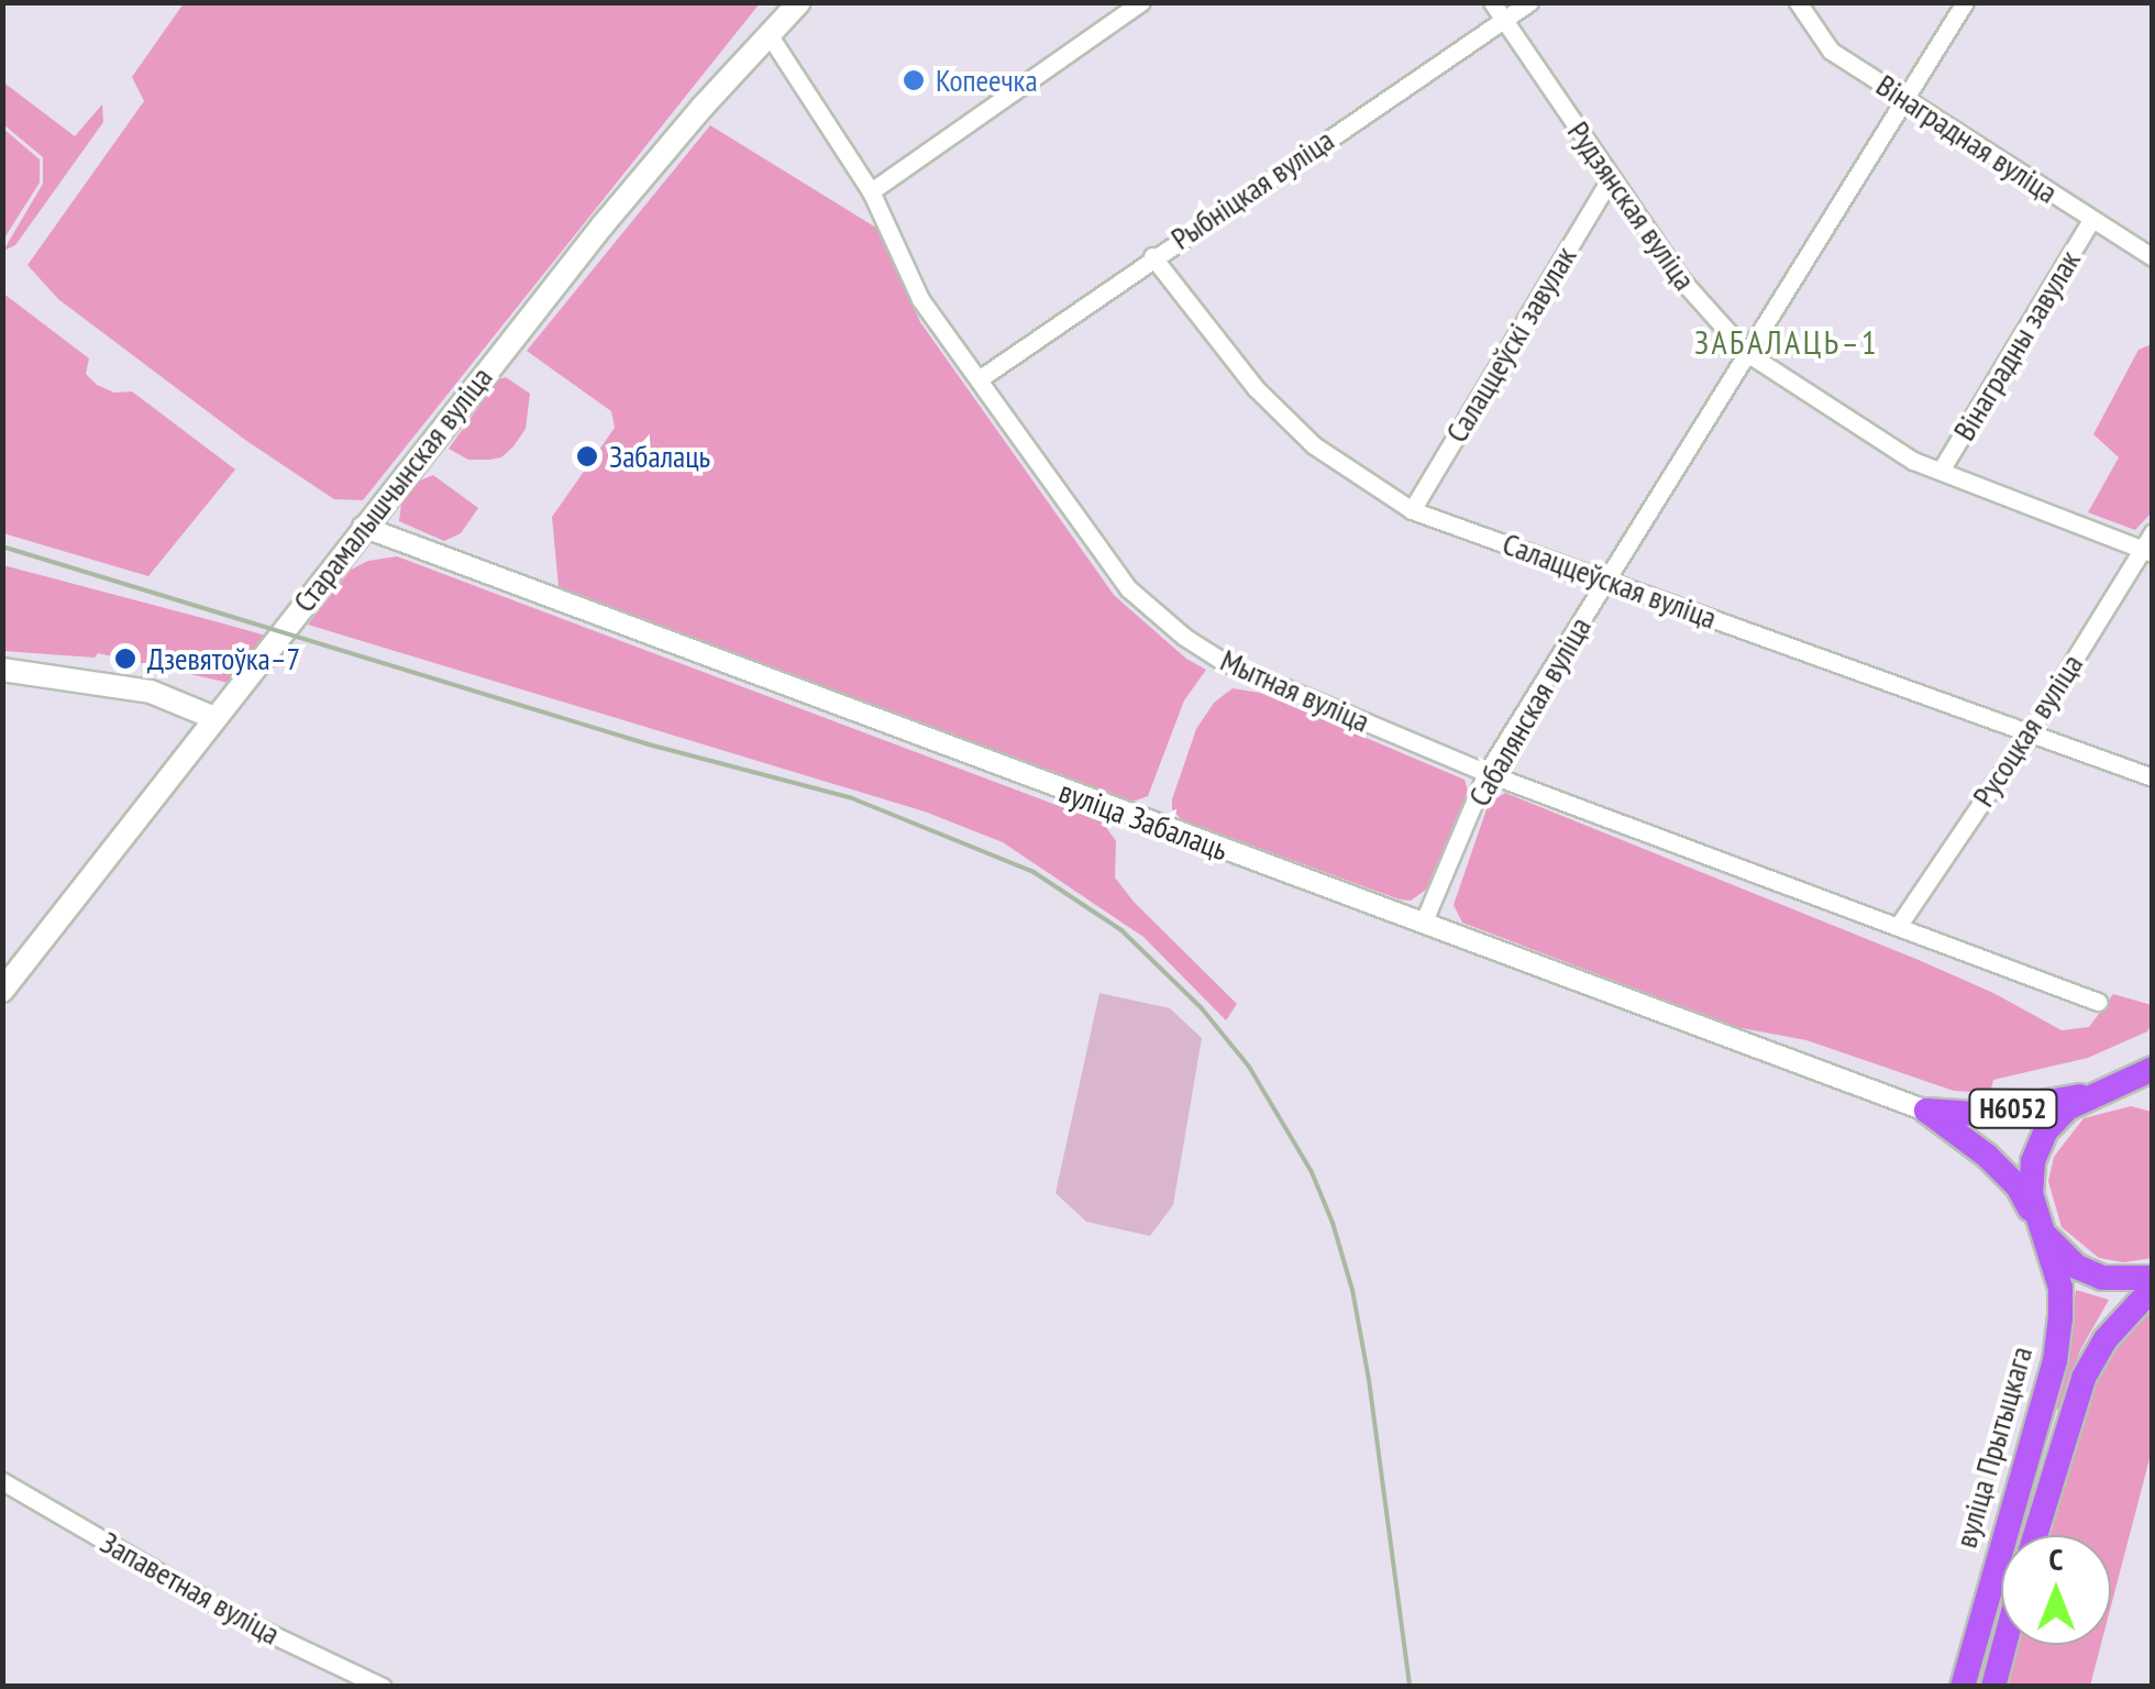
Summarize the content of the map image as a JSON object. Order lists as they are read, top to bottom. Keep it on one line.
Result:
{"streets":{"main road":["Старамалышчынская вуліца","Н6052","вуліца Прытыцкага"],"street":["Вінаградная вуліца","Рыбніцкая вуліца","Рудзянская вуліца","Салаццеўскі завулак","Вінаградны завулак","Салаццеўская вуліца","Мытная вуліца","Сабалянская вуліца","Русоцкая вуліца","вуліца Забалаць","Запаветная вуліца"]},"crossings":[["Вінаградная вуліца","Вінаградны завулак"],["Вінаградная вуліца","Сабалянская вуліца"],["Рыбніцкая вуліца","Рудзянская вуліца"],["Рыбніцкая вуліца","Салаццеўская вуліца"],["Рыбніцкая вуліца","Мытная вуліца"],["Рудзянская вуліца","Салаццеўскі завулак"],["Рудзянская вуліца","Вінаградны завулак"],["Рудзянская вуліца","Сабалянская вуліца"],["Рудзянская вуліца","Русоцкая вуліца"],["Салаццеўскі завулак","Салаццеўская вуліца"],["Старамалышчынская вуліца","Мытная вуліца"],["Старамалышчынская вуліца","вуліца Забалаць"],["Салаццеўская вуліца","Сабалянская вуліца"],["Салаццеўская вуліца","Русоцкая вуліца"],["Мытная вуліца","Сабалянская вуліца"],["Мытная вуліца","Русоцкая вуліца"],["Сабалянская вуліца","вуліца Забалаць"],["вуліца Забалаць","Н6052"],["Н6052","вуліца Прытыцкага"]],"districts":["ЗАБАЛАЦЬ–1"],"places":["Копеечка","Забалаць","Дзевятоўка–7"],"north":"top"}
